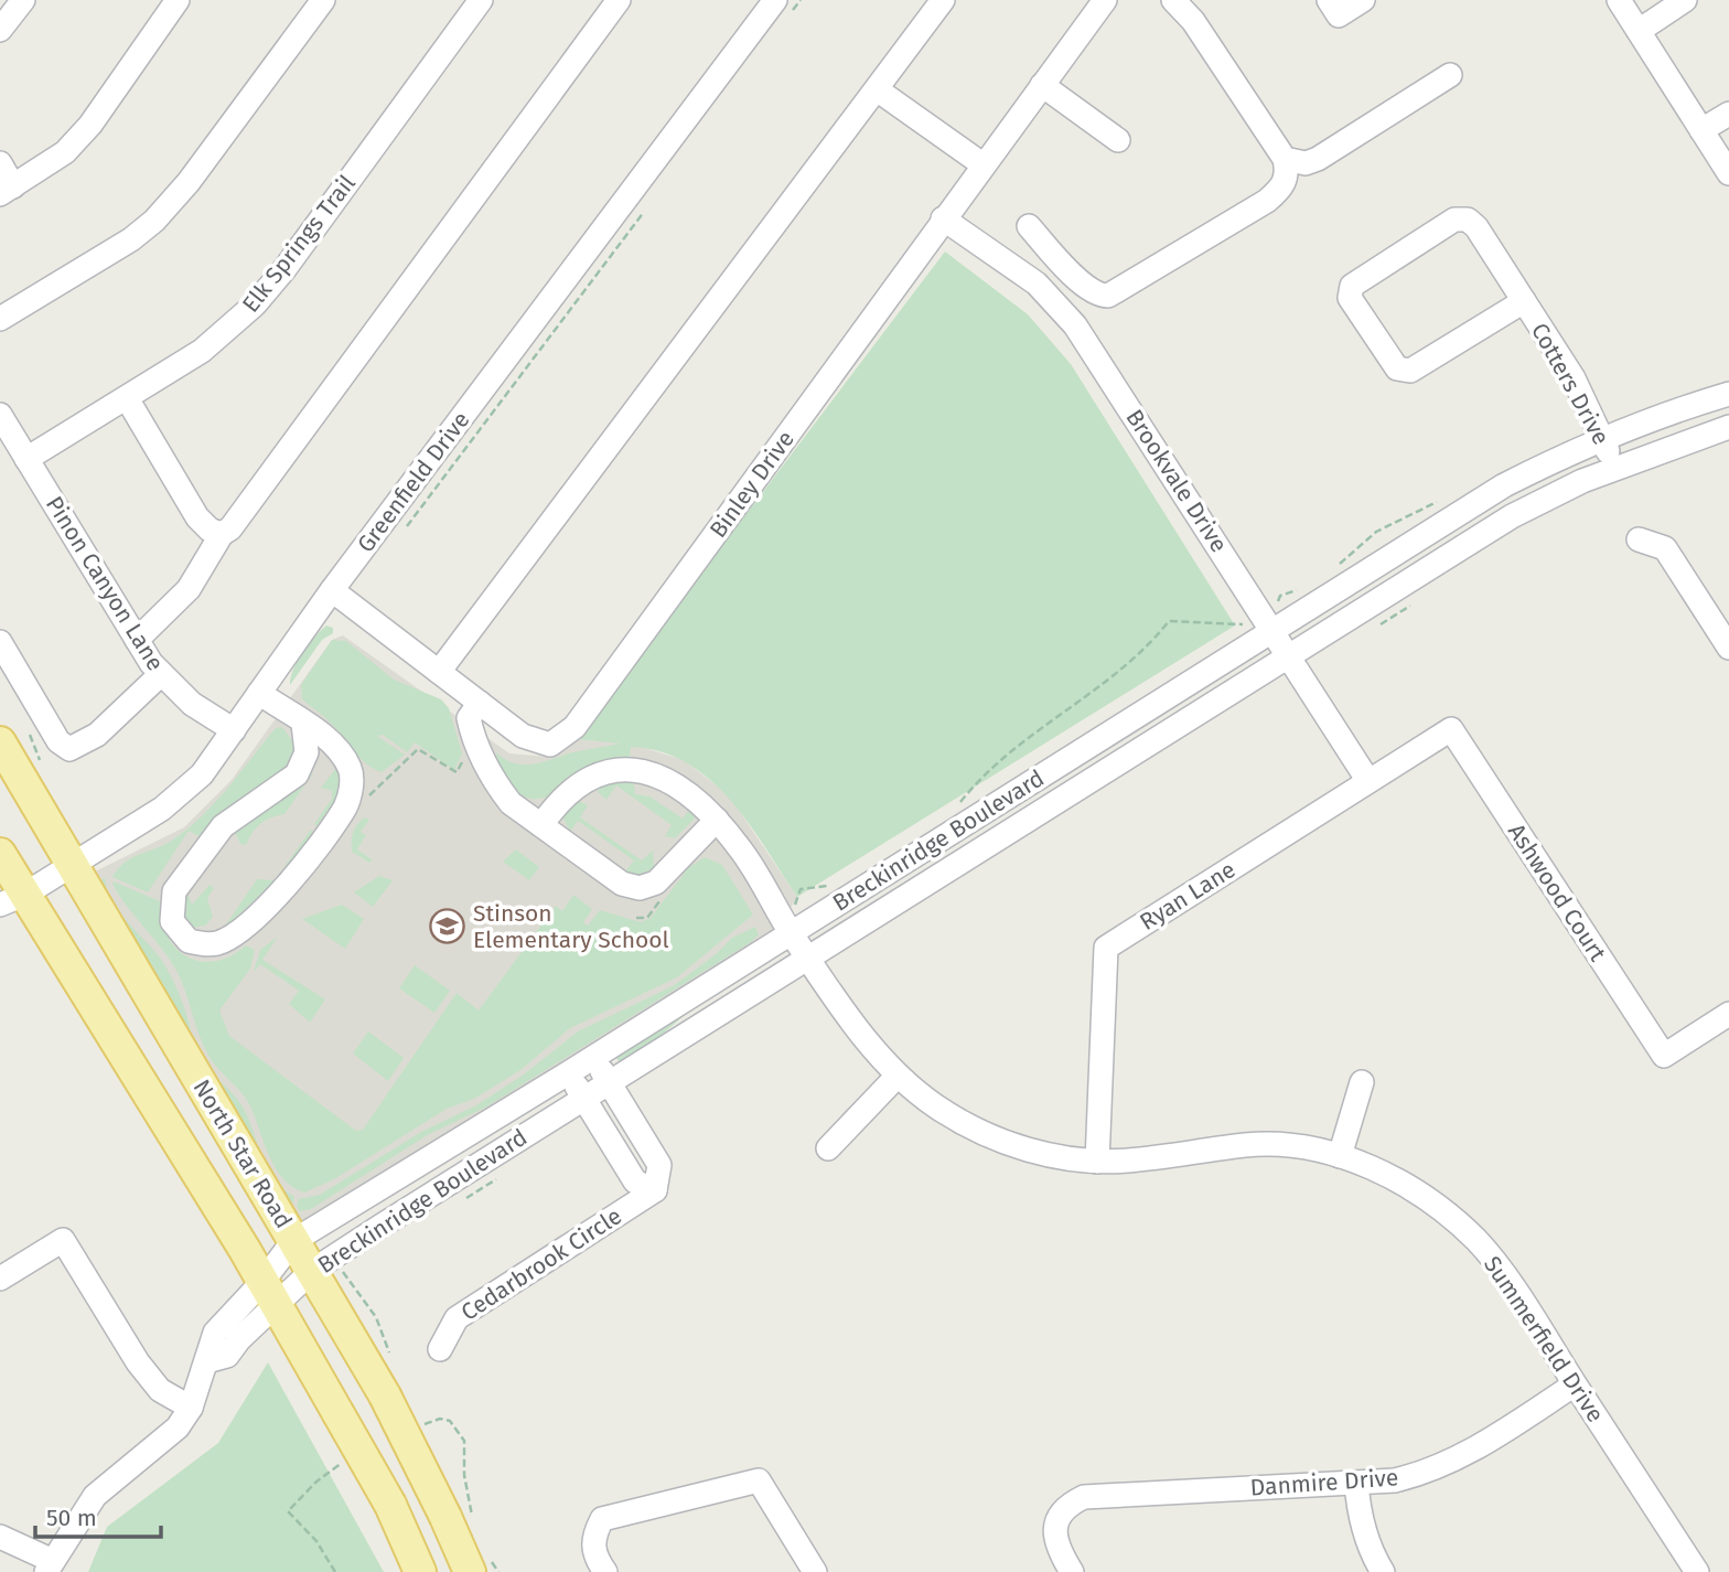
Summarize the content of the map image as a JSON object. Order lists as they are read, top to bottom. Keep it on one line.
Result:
{"streets":{"main road":["North Star Road"],"street":["Elk Springs Trail","Cotters Drive","Brookvale Drive","Greenfield Drive","Binley Drive","Pinon Canyon Lane","Breckinridge Boulevard","Ashwood Court","Ryan Lane","Cedarbrook Circle","Summerfield Drive","Danmire Drive"]},"crossings":[["Elk Springs Trail","Pinon Canyon Lane"],["Cotters Drive","Breckinridge Boulevard"],["Brookvale Drive","Binley Drive"],["Brookvale Drive","Breckinridge Boulevard"],["Brookvale Drive","Ryan Lane"],["Greenfield Drive","Binley Drive"],["Greenfield Drive","Pinon Canyon Lane"],["Greenfield Drive","North Star Road"],["Breckinridge Boulevard","North Star Road"],["Breckinridge Boulevard","Cedarbrook Circle"],["Breckinridge Boulevard","Summerfield Drive"],["Ashwood Court","Ryan Lane"],["Ryan Lane","Summerfield Drive"],["Summerfield Drive","Danmire Drive"]],"places":{"school or university":["Stinson Elementary School"]},"scale_bar":"50 m"}
